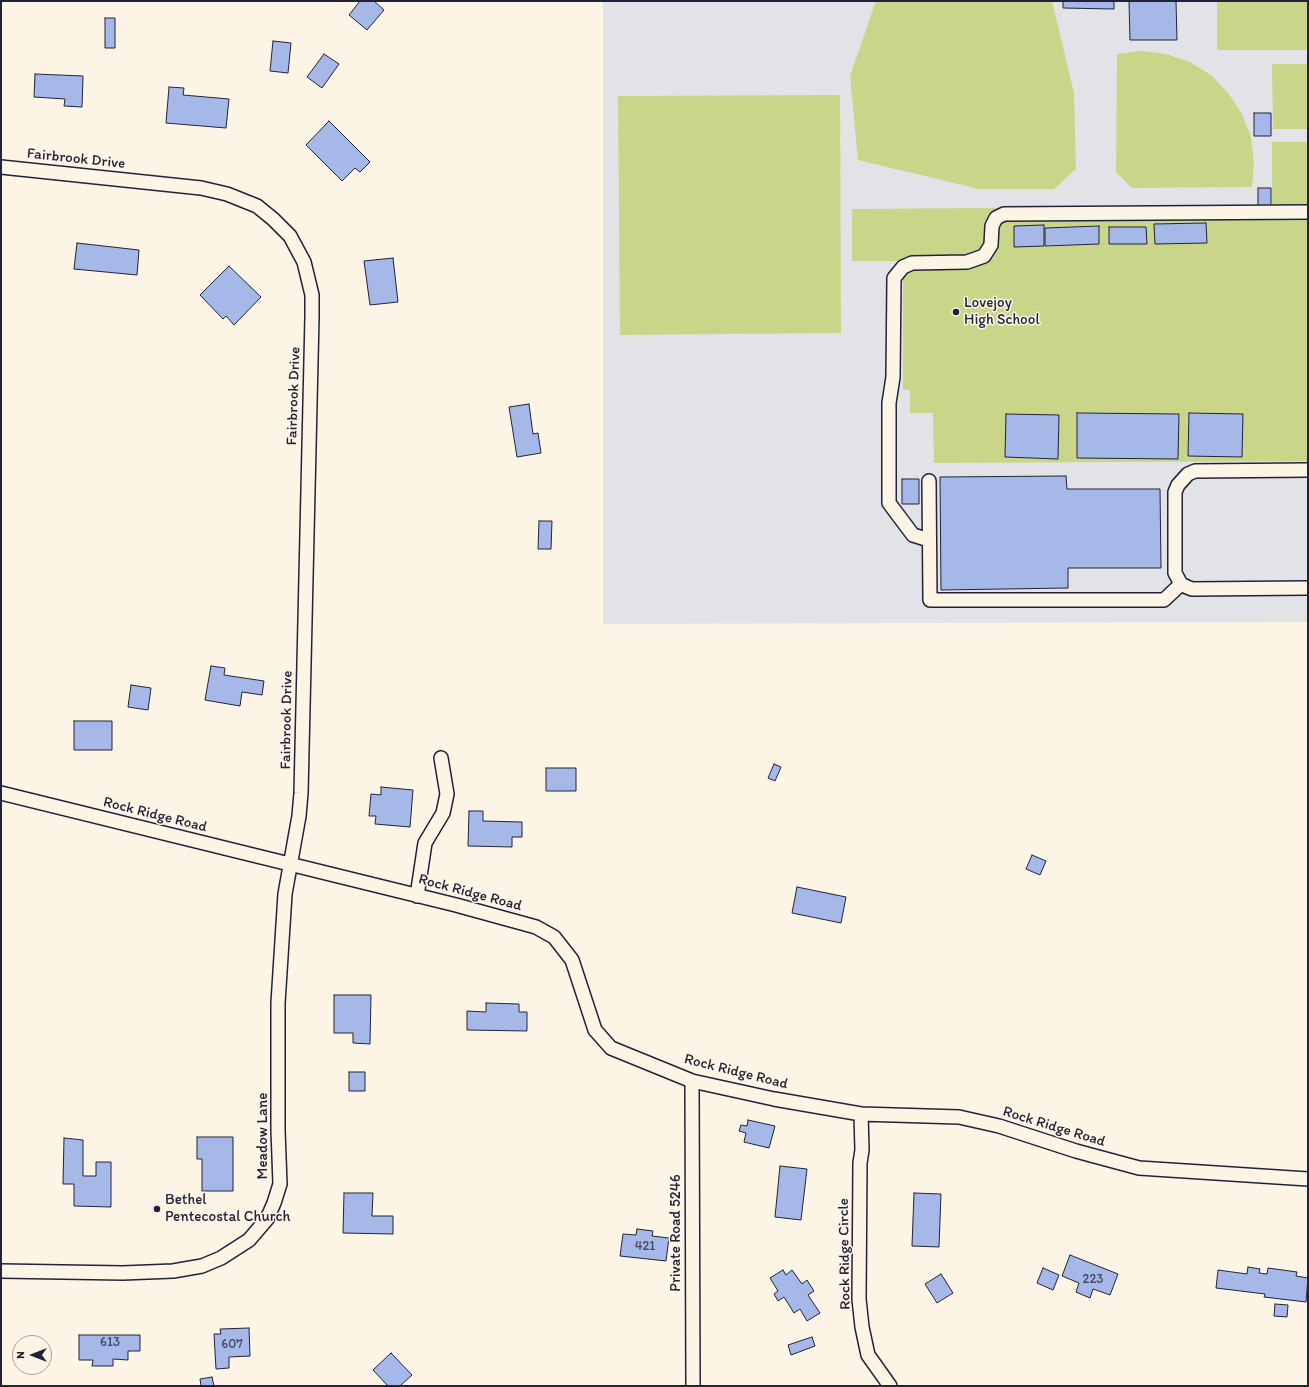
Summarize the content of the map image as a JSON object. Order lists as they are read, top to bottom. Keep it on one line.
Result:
{"streets":{"street":["Fairbrook Drive","Rock Ridge Road","Meadow Lane","Private Road 5246","Rock Ridge Circle"]},"crossings":[["Fairbrook Drive","Rock Ridge Road"],["Fairbrook Drive","Meadow Lane"],["Rock Ridge Road","Meadow Lane"],["Rock Ridge Road","Private Road 5246"],["Rock Ridge Road","Rock Ridge Circle"]],"places":["Lovejoy High School","Bethel Pentecostal Church"],"house_numbers":["421","223","613","607"],"north":"left"}
